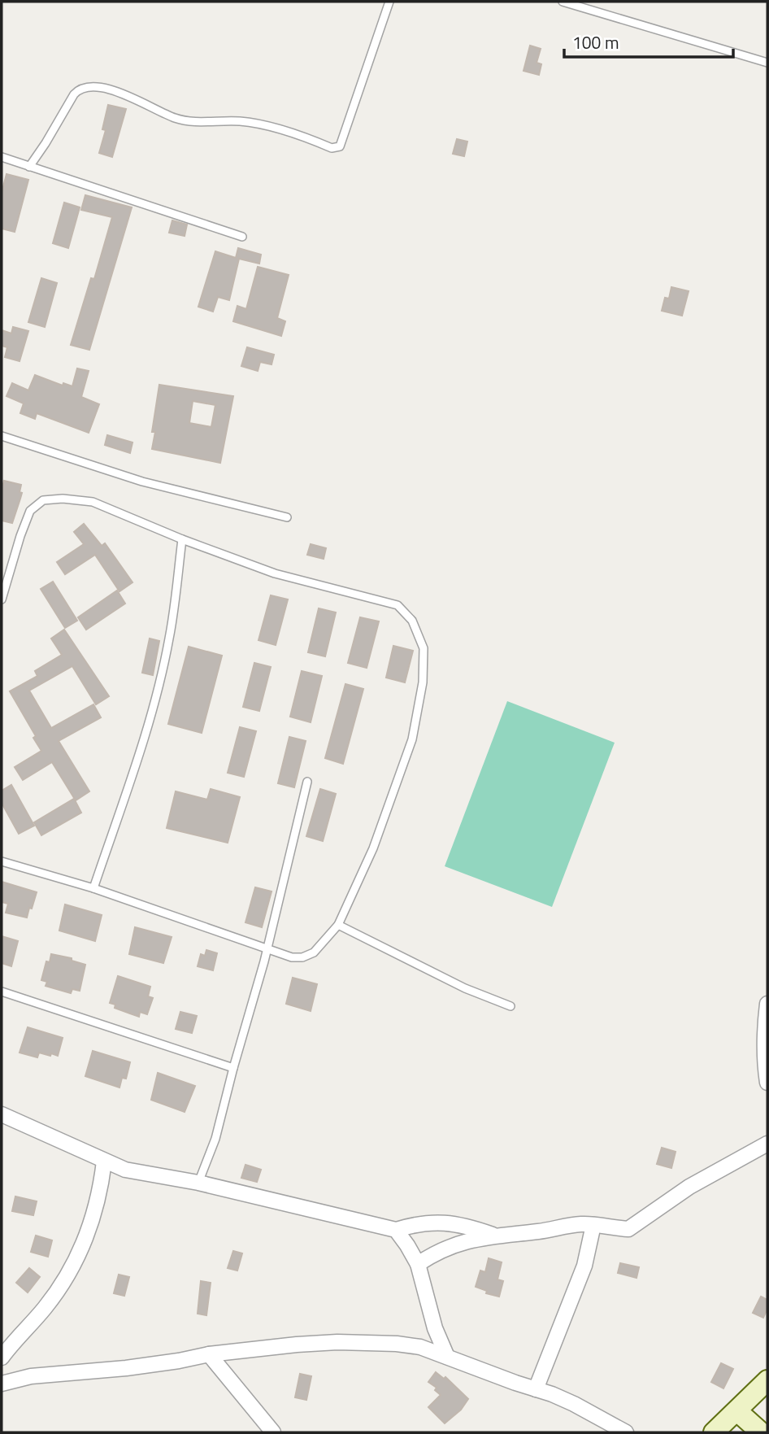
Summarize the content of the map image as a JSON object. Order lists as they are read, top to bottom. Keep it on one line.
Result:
{"scale_bar":"100 m"}
